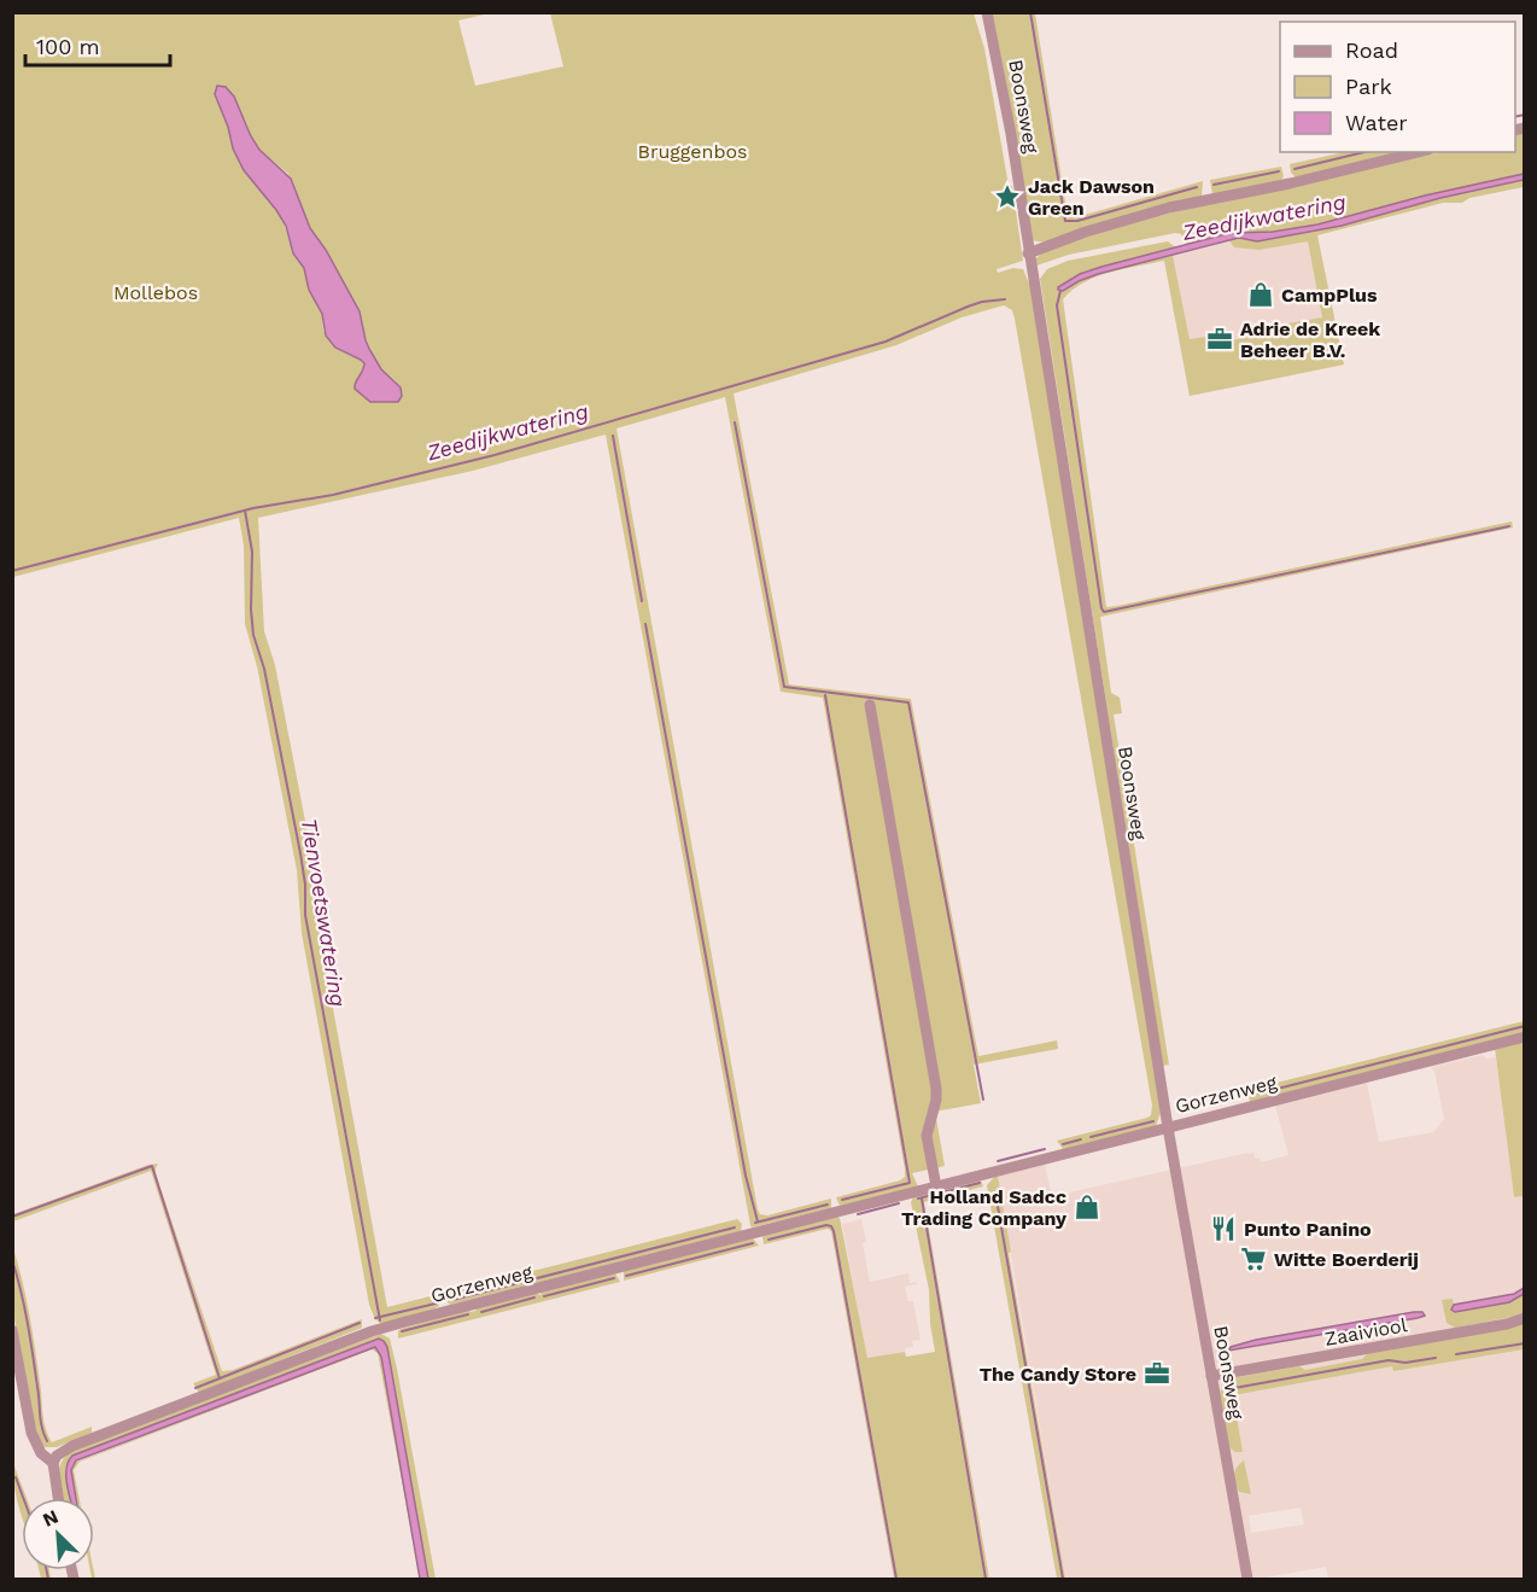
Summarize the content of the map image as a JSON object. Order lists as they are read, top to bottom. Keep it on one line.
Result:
{"streets":{"street":["Boonsweg","Gorzenweg","Zaaiviool"]},"crossings":[["Boonsweg","Gorzenweg"],["Boonsweg","Zaaiviool"]],"water":["Zeedijkwatering","Tienvoetswatering"],"parks":["Bruggenbos","Mollebos"],"places":{"place":["Jack Dawson Green"],"shop":["CampPlus","Holland Sadcc Trading Company"],"office":["Adrie de Kreek Beheer B.V.","The Candy Store"],"restaurant":["Punto Panino"],"supermarket":["Witte Boerderij"]},"legend":["Road","Park","Water"],"scale_bar":"100 m","north":"top left"}
